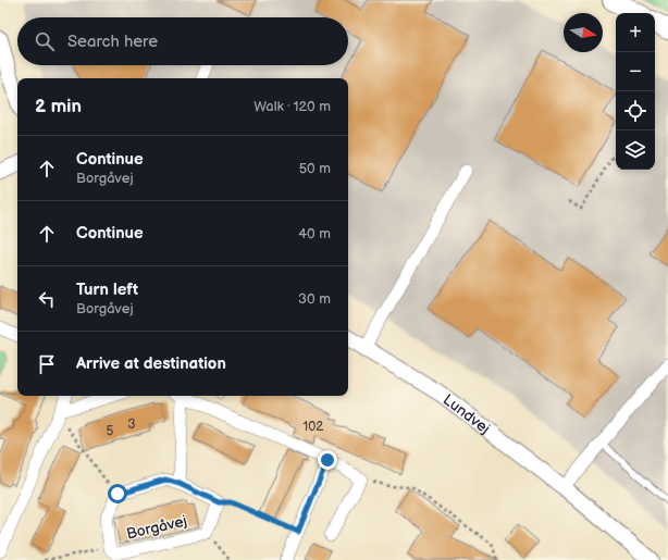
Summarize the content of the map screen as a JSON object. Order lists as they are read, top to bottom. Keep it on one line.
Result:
{"streets":{"street":["Lundvej","Borgåvej"]},"house_numbers":["3","102","5"],"north":"right","page":{"map_buttons":["+","−"],"search":"Search here","heading":["2 min","Walk · 120 m"],"list":[["Continue","Borgåvej","50 m"],["Continue","40 m"],["Turn left","Borgåvej","30 m"],"Arrive at destination"]}}
